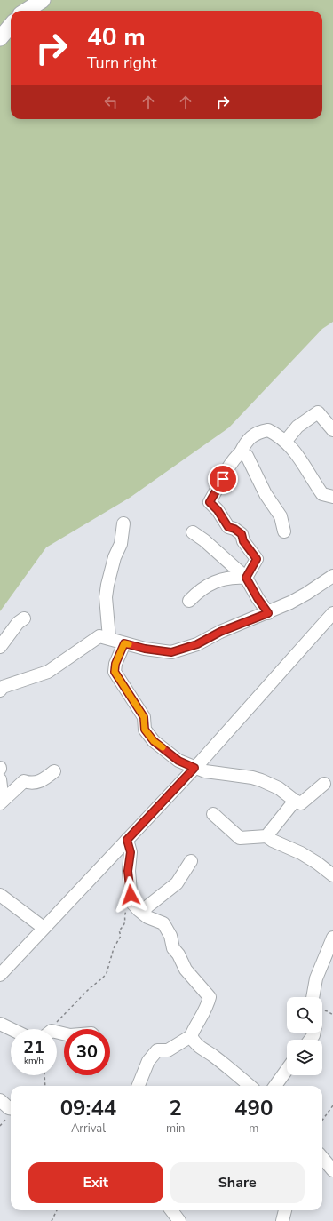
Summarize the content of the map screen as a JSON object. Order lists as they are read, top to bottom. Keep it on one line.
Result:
{"page":{"turn":["40 m","Turn right"],"speed":"21 km/h","limit":"30","eta":["09:44","Arrival","2","min","490","m"],"buttons":["Exit","Share"]}}
